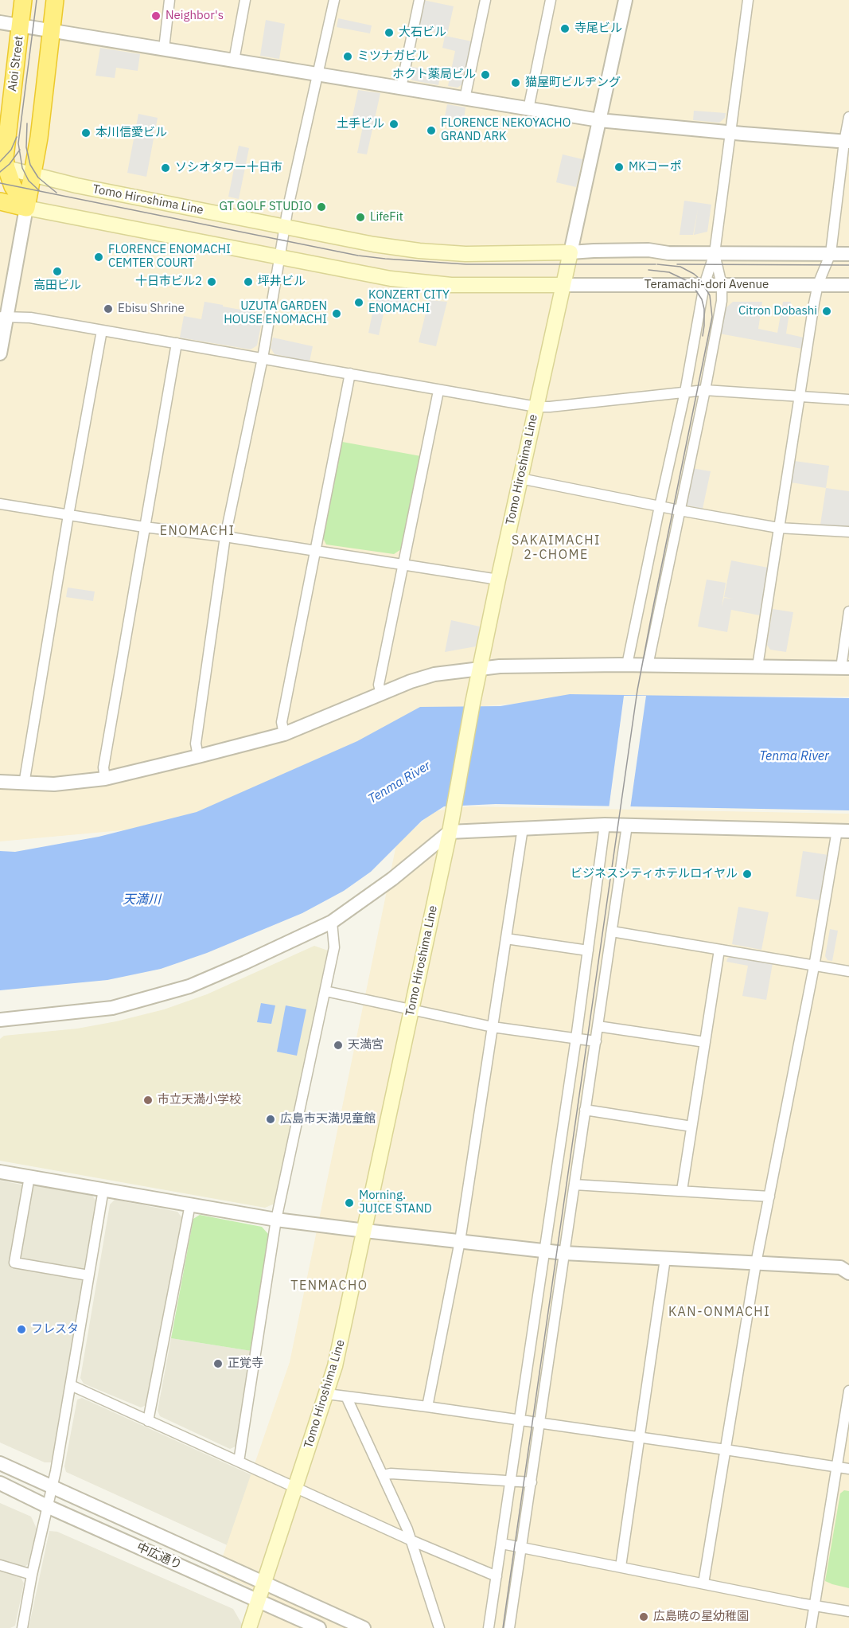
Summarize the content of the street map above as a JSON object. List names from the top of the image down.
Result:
{
  "streets": {
    "highway": ["Aioi Street"],
    "main road": ["Tomo Hiroshima Line"],
    "street": ["Teramachi-dori Avenue", "中広通り"]
  },
  "crossings": [
    ["Aioi Street", "Tomo Hiroshima Line"],
    ["Tomo Hiroshima Line", "Teramachi-dori Avenue"],
    ["Tomo Hiroshima Line", "中広通り"]
  ],
  "districts": [
    "ENOMACHI",
    "SAKAIMACHI 2-CHOME",
    "TENMACHO",
    "KAN-ONMACHI"
  ],
  "water": ["Tenma River", "天満川"],
  "places": [
    "Neighbor's",
    "寺尾ビル",
    "大石ビル",
    "ミツナガビル",
    "ホクト薬局ビル",
    "猫屋町ビルヂング",
    "土手ビル",
    "FLORENCE NEKOYACHO GRAND ARK",
    "本川信愛ビル",
    "MKコーポ",
    "ソシオタワー十日市",
    "GT GOLF STUDIO",
    "LifeFit",
    "FLORENCE ENOMACHI CEMTER COURT",
    "高田ビル",
    "十日市ビル2",
    "坪井ビル",
    "KONZERT CITY ENOMACHI",
    "Ebisu Shrine",
    "Citron Dobashi",
    "UZUTA GARDEN HOUSE ENOMACHI",
    "ビジネスシティホテルロイヤル",
    "天満宮",
    "市立天満小学校",
    "広島市天満児童館",
    "Morning. JUICE STAND",
    "フレスタ",
    "正覚寺",
    "広島暁の星幼稚園"
  ]
}
